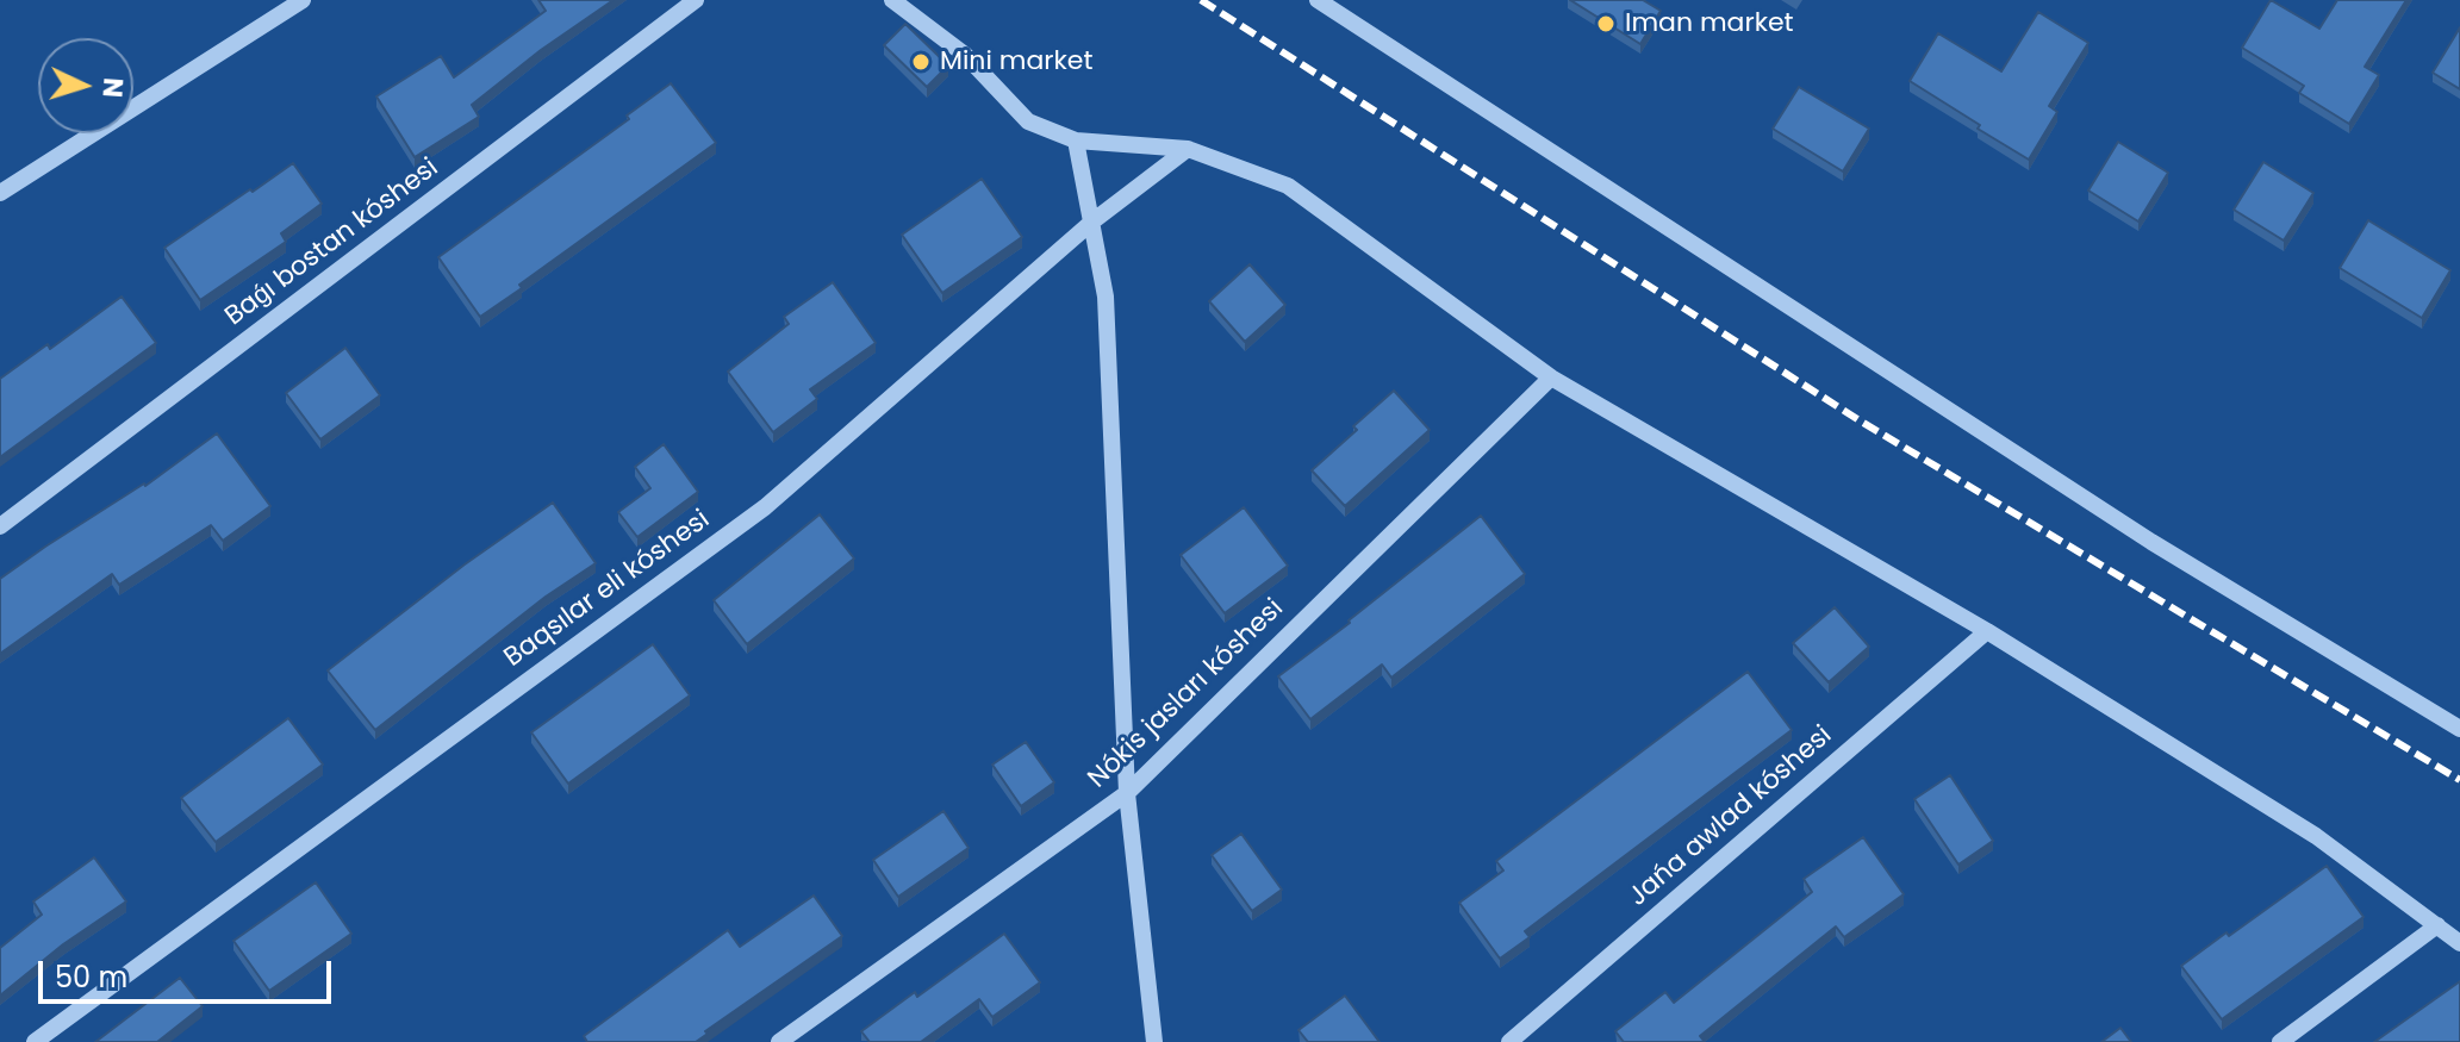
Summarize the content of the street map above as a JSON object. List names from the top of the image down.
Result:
{
  "streets": {
    "street": [
      "Baǵı bostan kóshesi",
      "Baqsılar eli kóshesi",
      "Nókis jasları kóshesi",
      "Jańa awlad kóshesi"
    ]
  },
  "places": ["Iman market", "Mini market"],
  "scale_bar": "50 m",
  "north": "right"
}
